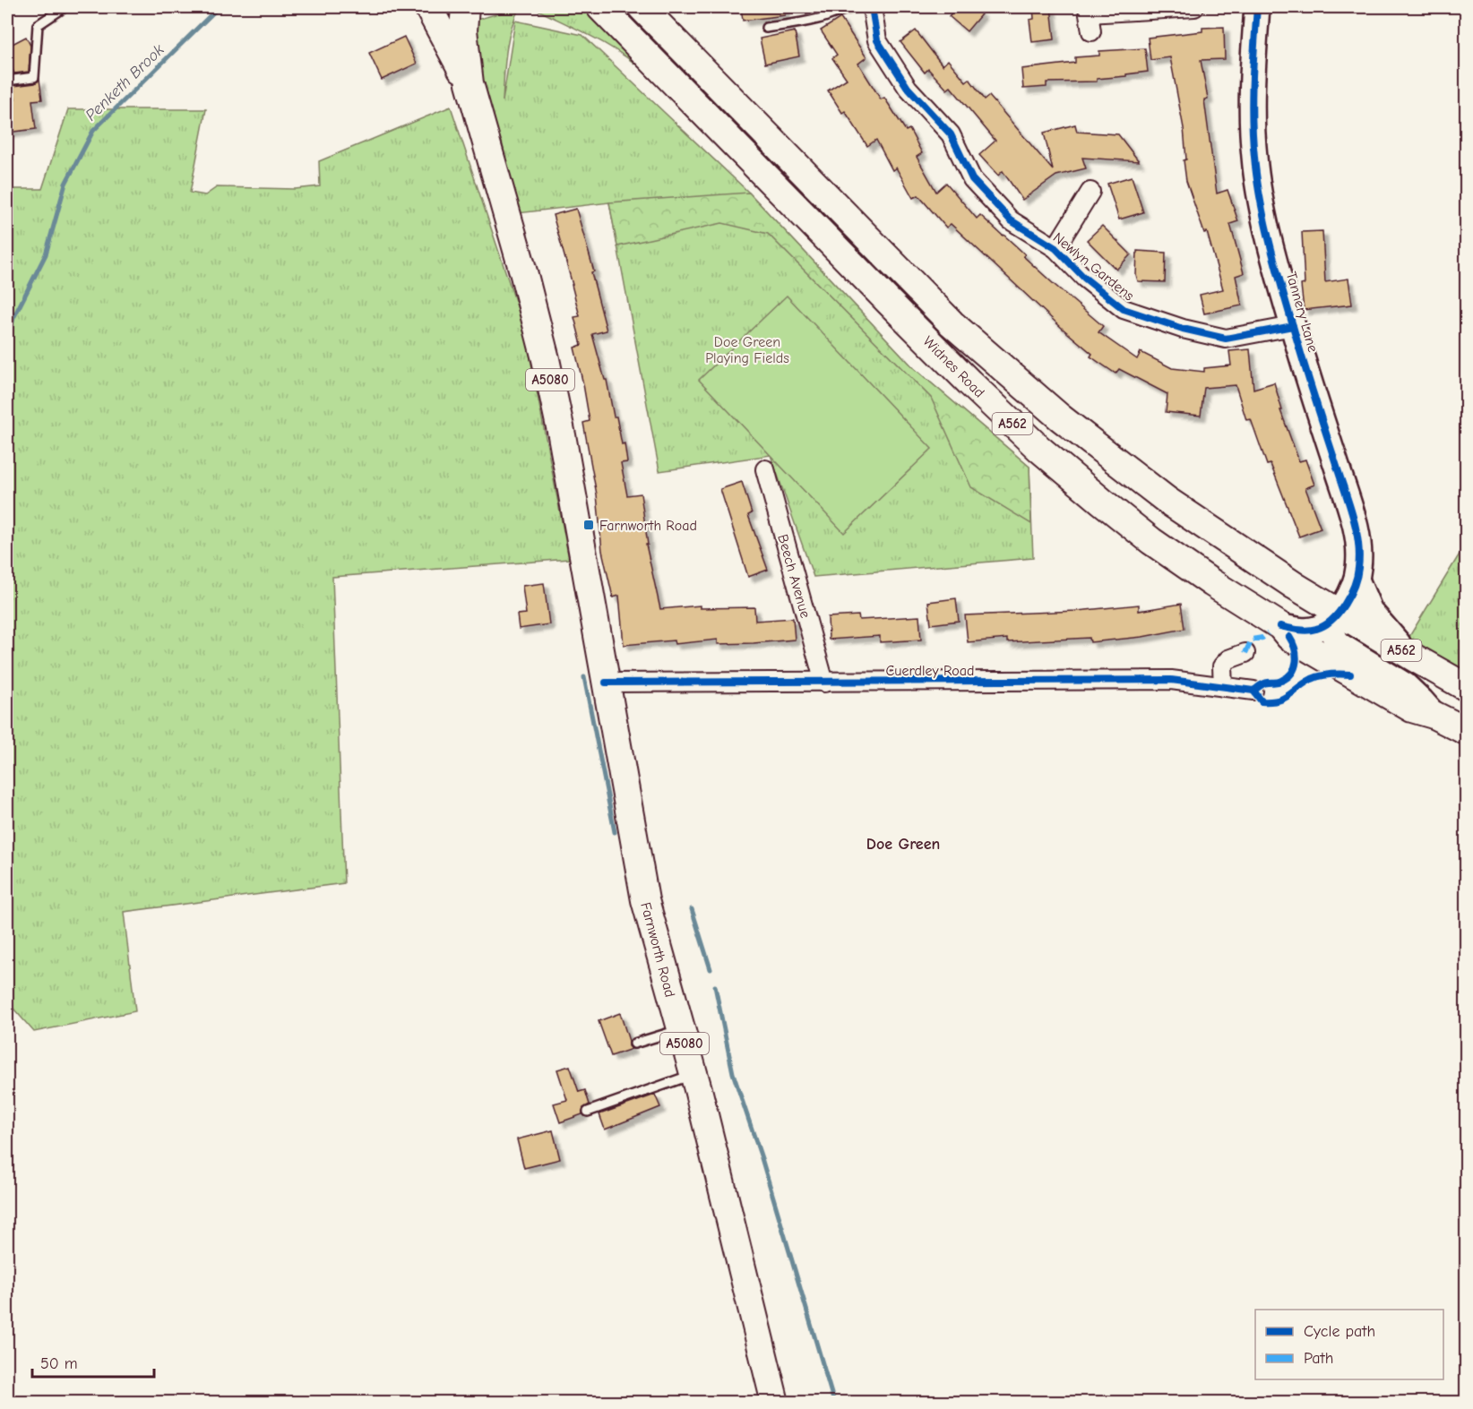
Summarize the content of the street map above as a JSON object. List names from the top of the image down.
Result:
{
  "streets": {
    "main road": [
      "Widnes Road",
      "A5080",
      "A562",
      "Farnworth Road"
    ],
    "street": [
      "Newlyn Gardens",
      "Tannery Lane",
      "Beech Avenue",
      "Cuerdley Road"
    ]
  },
  "crossings": [
    ["Newlyn Gardens", "Tannery Lane"],
    ["Tannery Lane", "Widnes Road"],
    ["Beech Avenue", "Cuerdley Road"],
    ["Cuerdley Road", "Farnworth Road"]
  ],
  "districts": ["Doe Green"],
  "water": ["Penketh Brook"],
  "parks": ["Doe Green Playing Fields"],
  "places": {
    "transit": ["Farnworth Road"]
  },
  "legend": ["Cycle path", "Path"],
  "scale_bar": "50 m"
}
